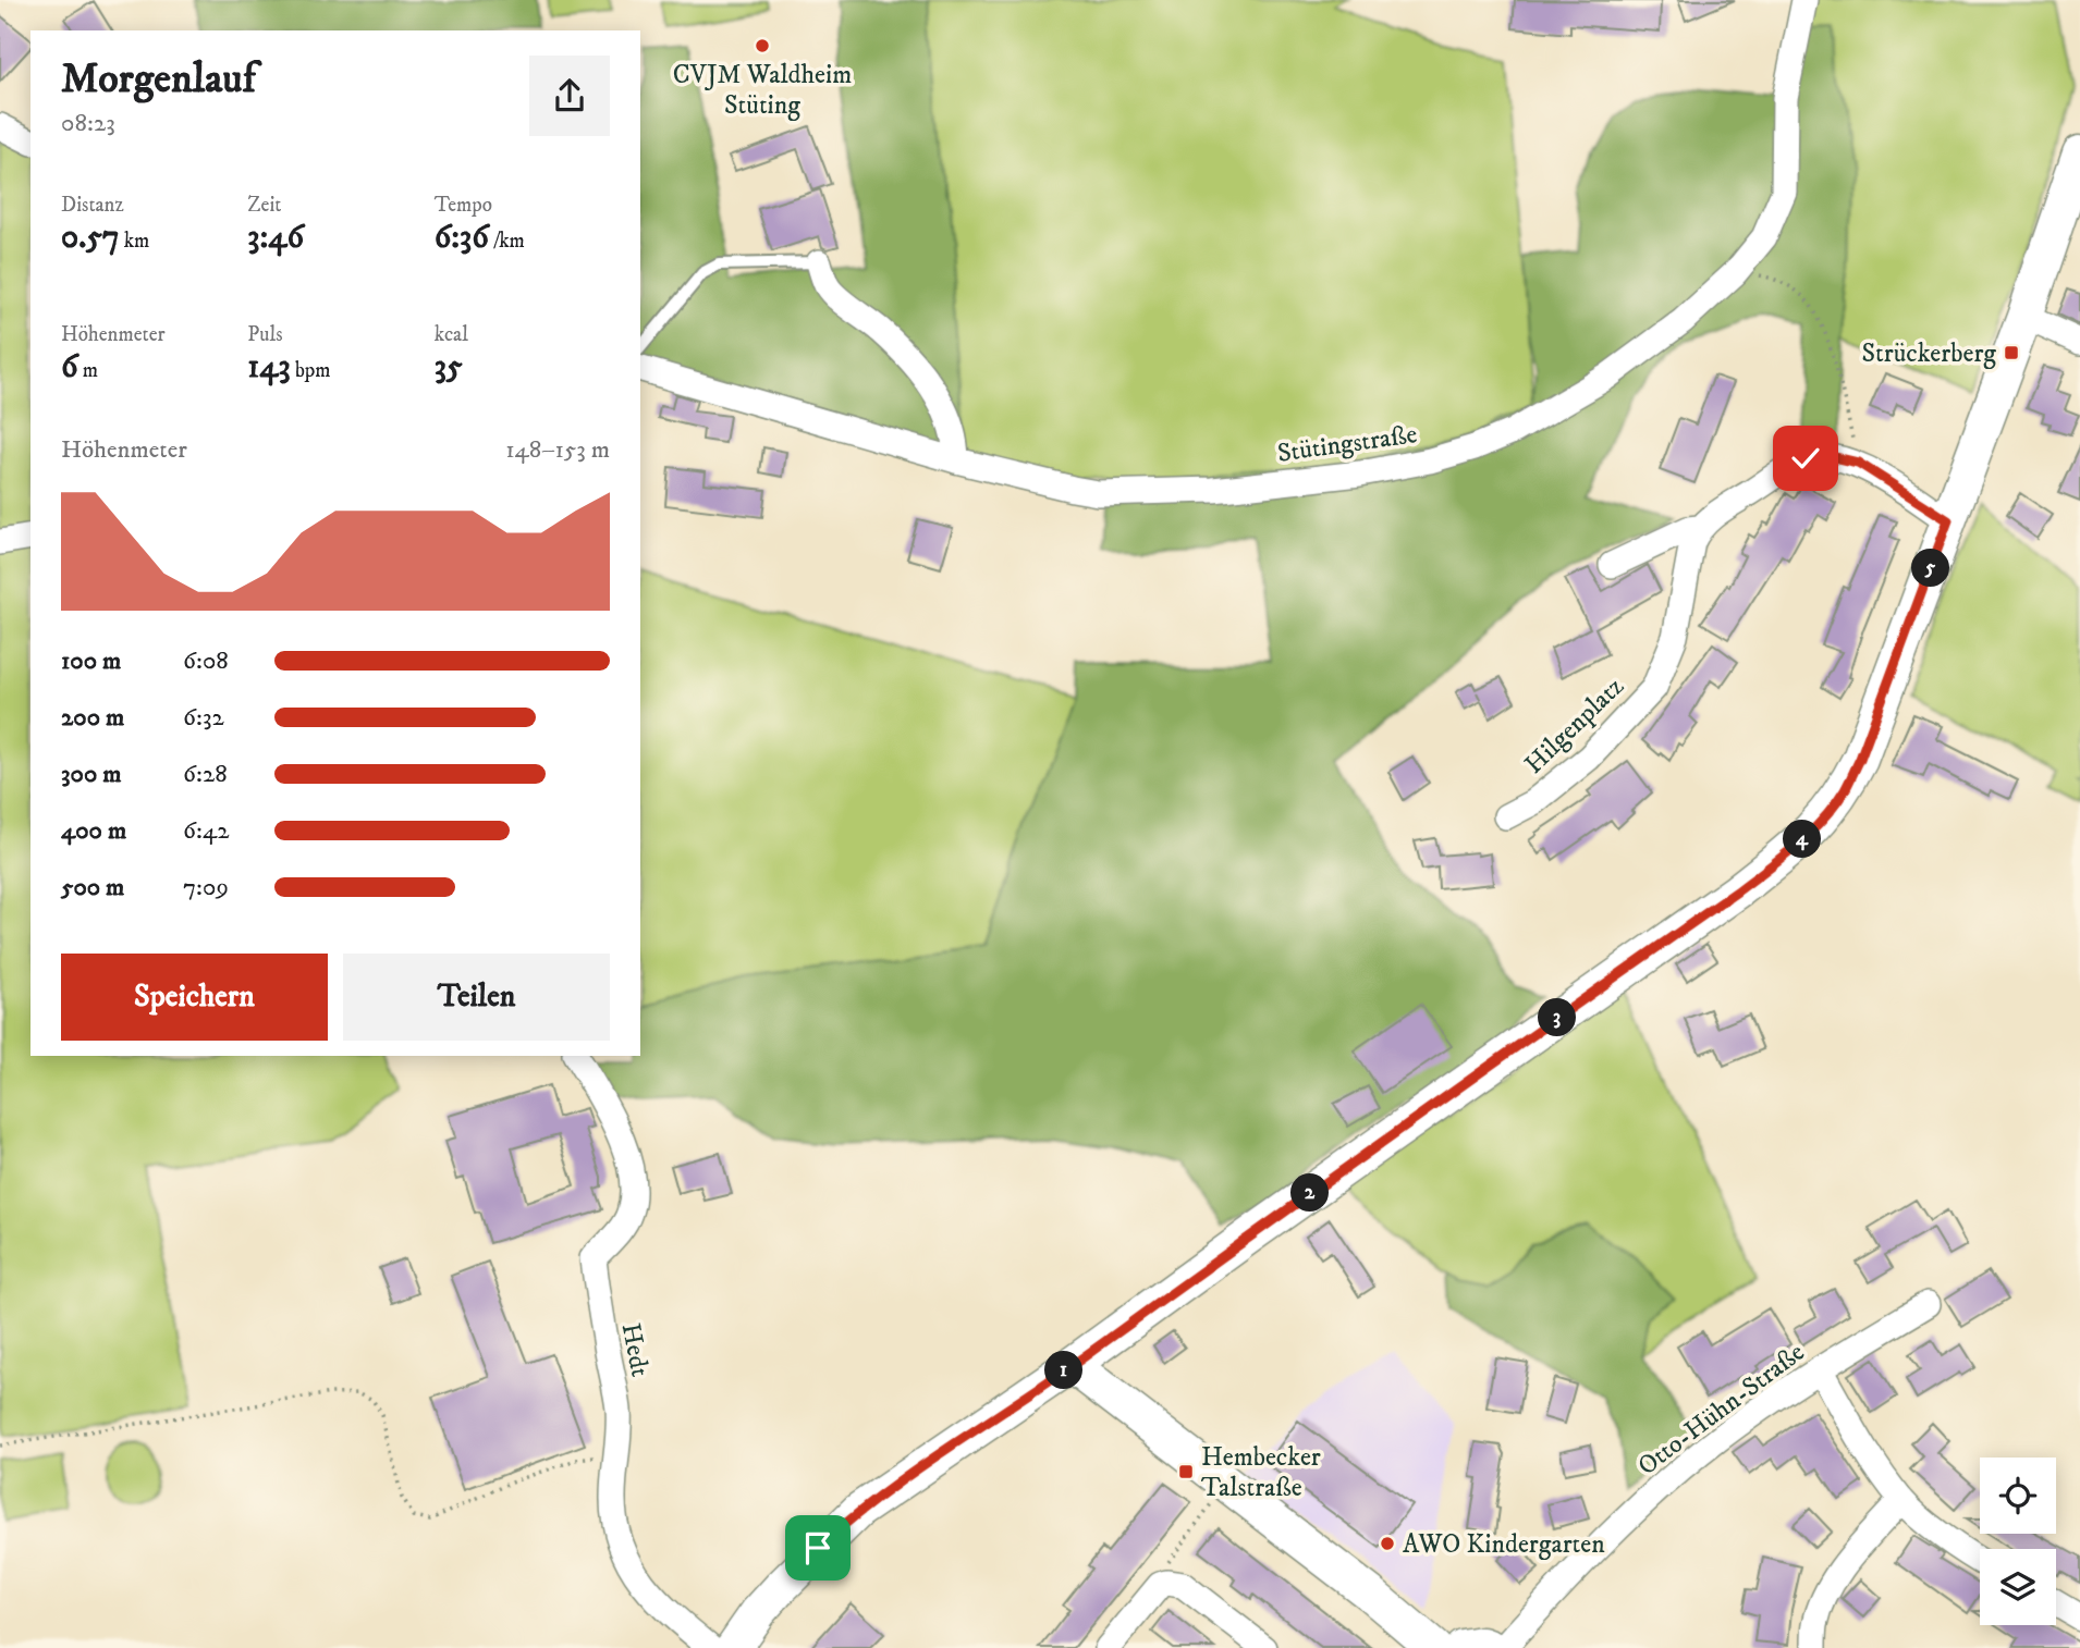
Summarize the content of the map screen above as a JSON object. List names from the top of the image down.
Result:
{
  "streets": {
    "street": [
      "Stütingstraße",
      "Hilgenplatz",
      "Hedt",
      "Otto-Hühn-Straße"
    ]
  },
  "places": {
    "other": ["CVJM Waldheim Stüting", "AWO Kindergarten"],
    "transit": ["Strückerberg", "Hembecker Talstraße"]
  },
  "page": {
    "heading": ["Morgenlauf", "08:23"],
    "stats": [
      ["Distanz", "0.57 km"],
      ["Zeit", "3:46"],
      ["Tempo", "6:36 /km"],
      ["Höhenmeter", "6 m"],
      ["Puls", "143 bpm"],
      ["kcal", "35"]
    ],
    "chart": ["Höhenmeter", "148–153 m"],
    "pins": [
      "5",
      "4",
      "3",
      "2",
      "1"
    ],
    "list": [
      {
        "name": "100 m",
        "note": "6:08"
      },
      {
        "name": "200 m",
        "note": "6:32"
      },
      {
        "name": "300 m",
        "note": "6:28"
      },
      {
        "name": "400 m",
        "note": "6:42"
      },
      {
        "name": "500 m",
        "note": "7:09"
      }
    ],
    "buttons": ["Speichern", "Teilen"]
  }
}
